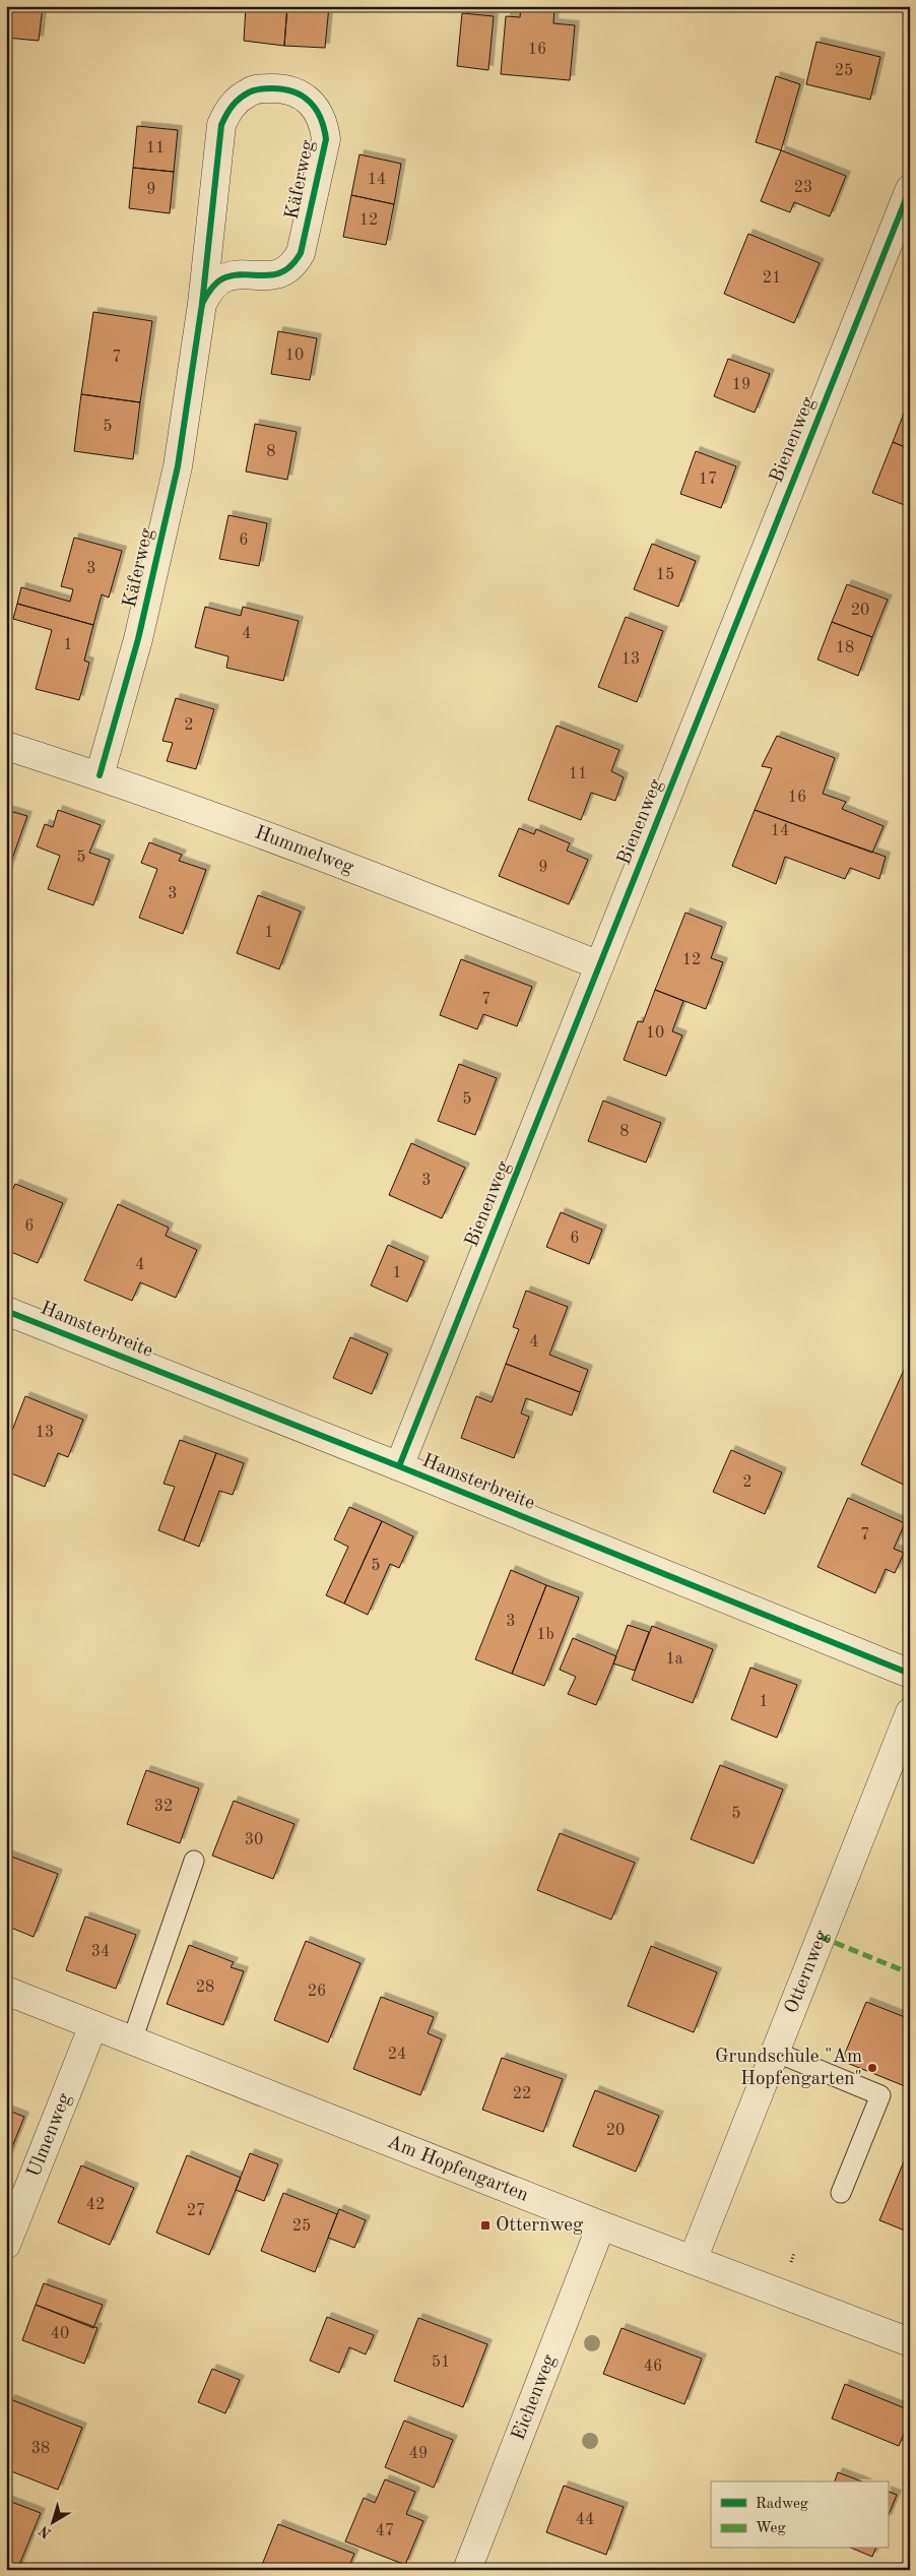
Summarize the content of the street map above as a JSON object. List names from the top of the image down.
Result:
{
  "streets": {
    "street": [
      "Käferweg",
      "Bienenweg",
      "Hummelweg",
      "Hamsterbreite",
      "Otternweg",
      "Ulmenweg",
      "Am Hopfengarten",
      "Eichenweg"
    ]
  },
  "crossings": [
    ["Käferweg", "Hummelweg"],
    ["Bienenweg", "Hummelweg"],
    ["Bienenweg", "Hamsterbreite"],
    ["Otternweg", "Am Hopfengarten"],
    ["Ulmenweg", "Am Hopfengarten"],
    ["Am Hopfengarten", "Eichenweg"]
  ],
  "places": {
    "other": ["Grundschule \"Am Hopfengarten\""],
    "transit": ["Otternweg"]
  },
  "house_numbers": [
    "16",
    "25",
    "11",
    "14",
    "23",
    "9",
    "12",
    "21",
    "10",
    "7",
    "19",
    "5",
    "8",
    "17",
    "6",
    "3",
    "15",
    "20",
    "4",
    "1",
    "18",
    "13",
    "2",
    "11",
    "16",
    "14",
    "5",
    "9",
    "3",
    "1",
    "12",
    "7",
    "10",
    "5",
    "8",
    "3",
    "6",
    "6",
    "4",
    "1",
    "4",
    "13",
    "2",
    "7",
    "5",
    "3",
    "1b",
    "1a",
    "1",
    "32",
    "5",
    "30",
    "34",
    "28",
    "26",
    "24",
    "22",
    "20",
    "42",
    "27",
    "25",
    "40",
    "51",
    "46",
    "38",
    "49",
    "44",
    "47"
  ],
  "legend": ["Radweg", "Weg"],
  "north": "bottom left"
}
